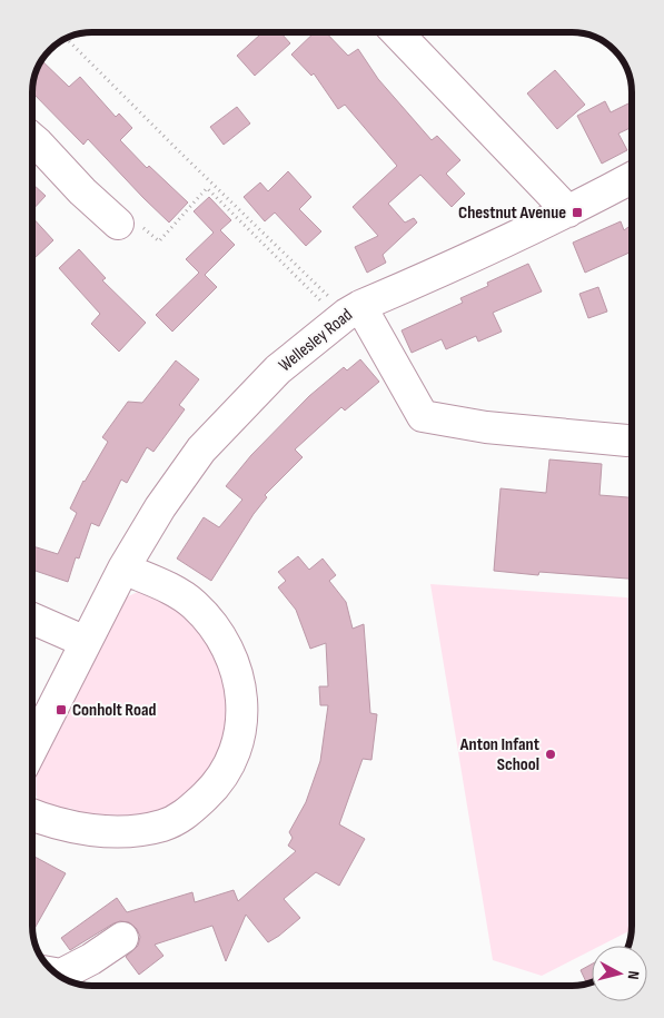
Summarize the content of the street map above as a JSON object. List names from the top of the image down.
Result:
{
  "streets": {
    "street": ["Wellesley Road"]
  },
  "places": {
    "transit": ["Chestnut Avenue", "Conholt Road"],
    "other": ["Anton Infant School"]
  },
  "north": "right"
}
